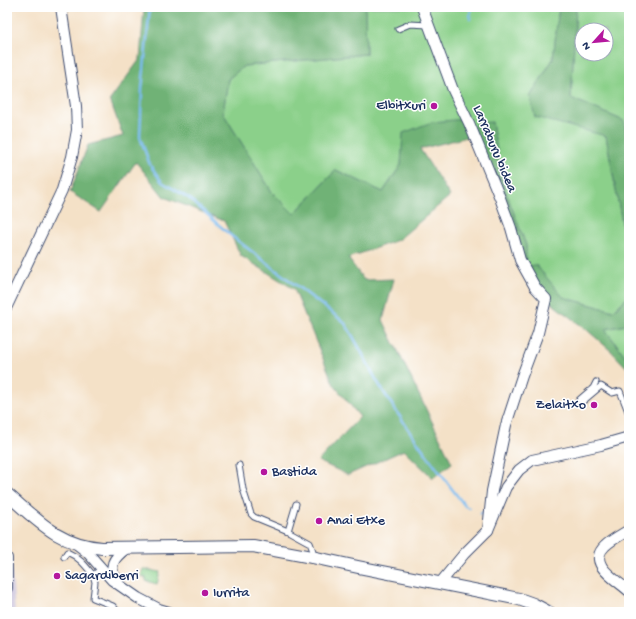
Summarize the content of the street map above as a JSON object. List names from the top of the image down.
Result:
{
  "streets": {
    "street": ["Larraburu bidea"]
  },
  "places": [
    "Elbitxuri",
    "Zelaitxo",
    "Bastida",
    "Anai Etxe",
    "Sagardiberri",
    "Iurrita"
  ],
  "north": "bottom left"
}
